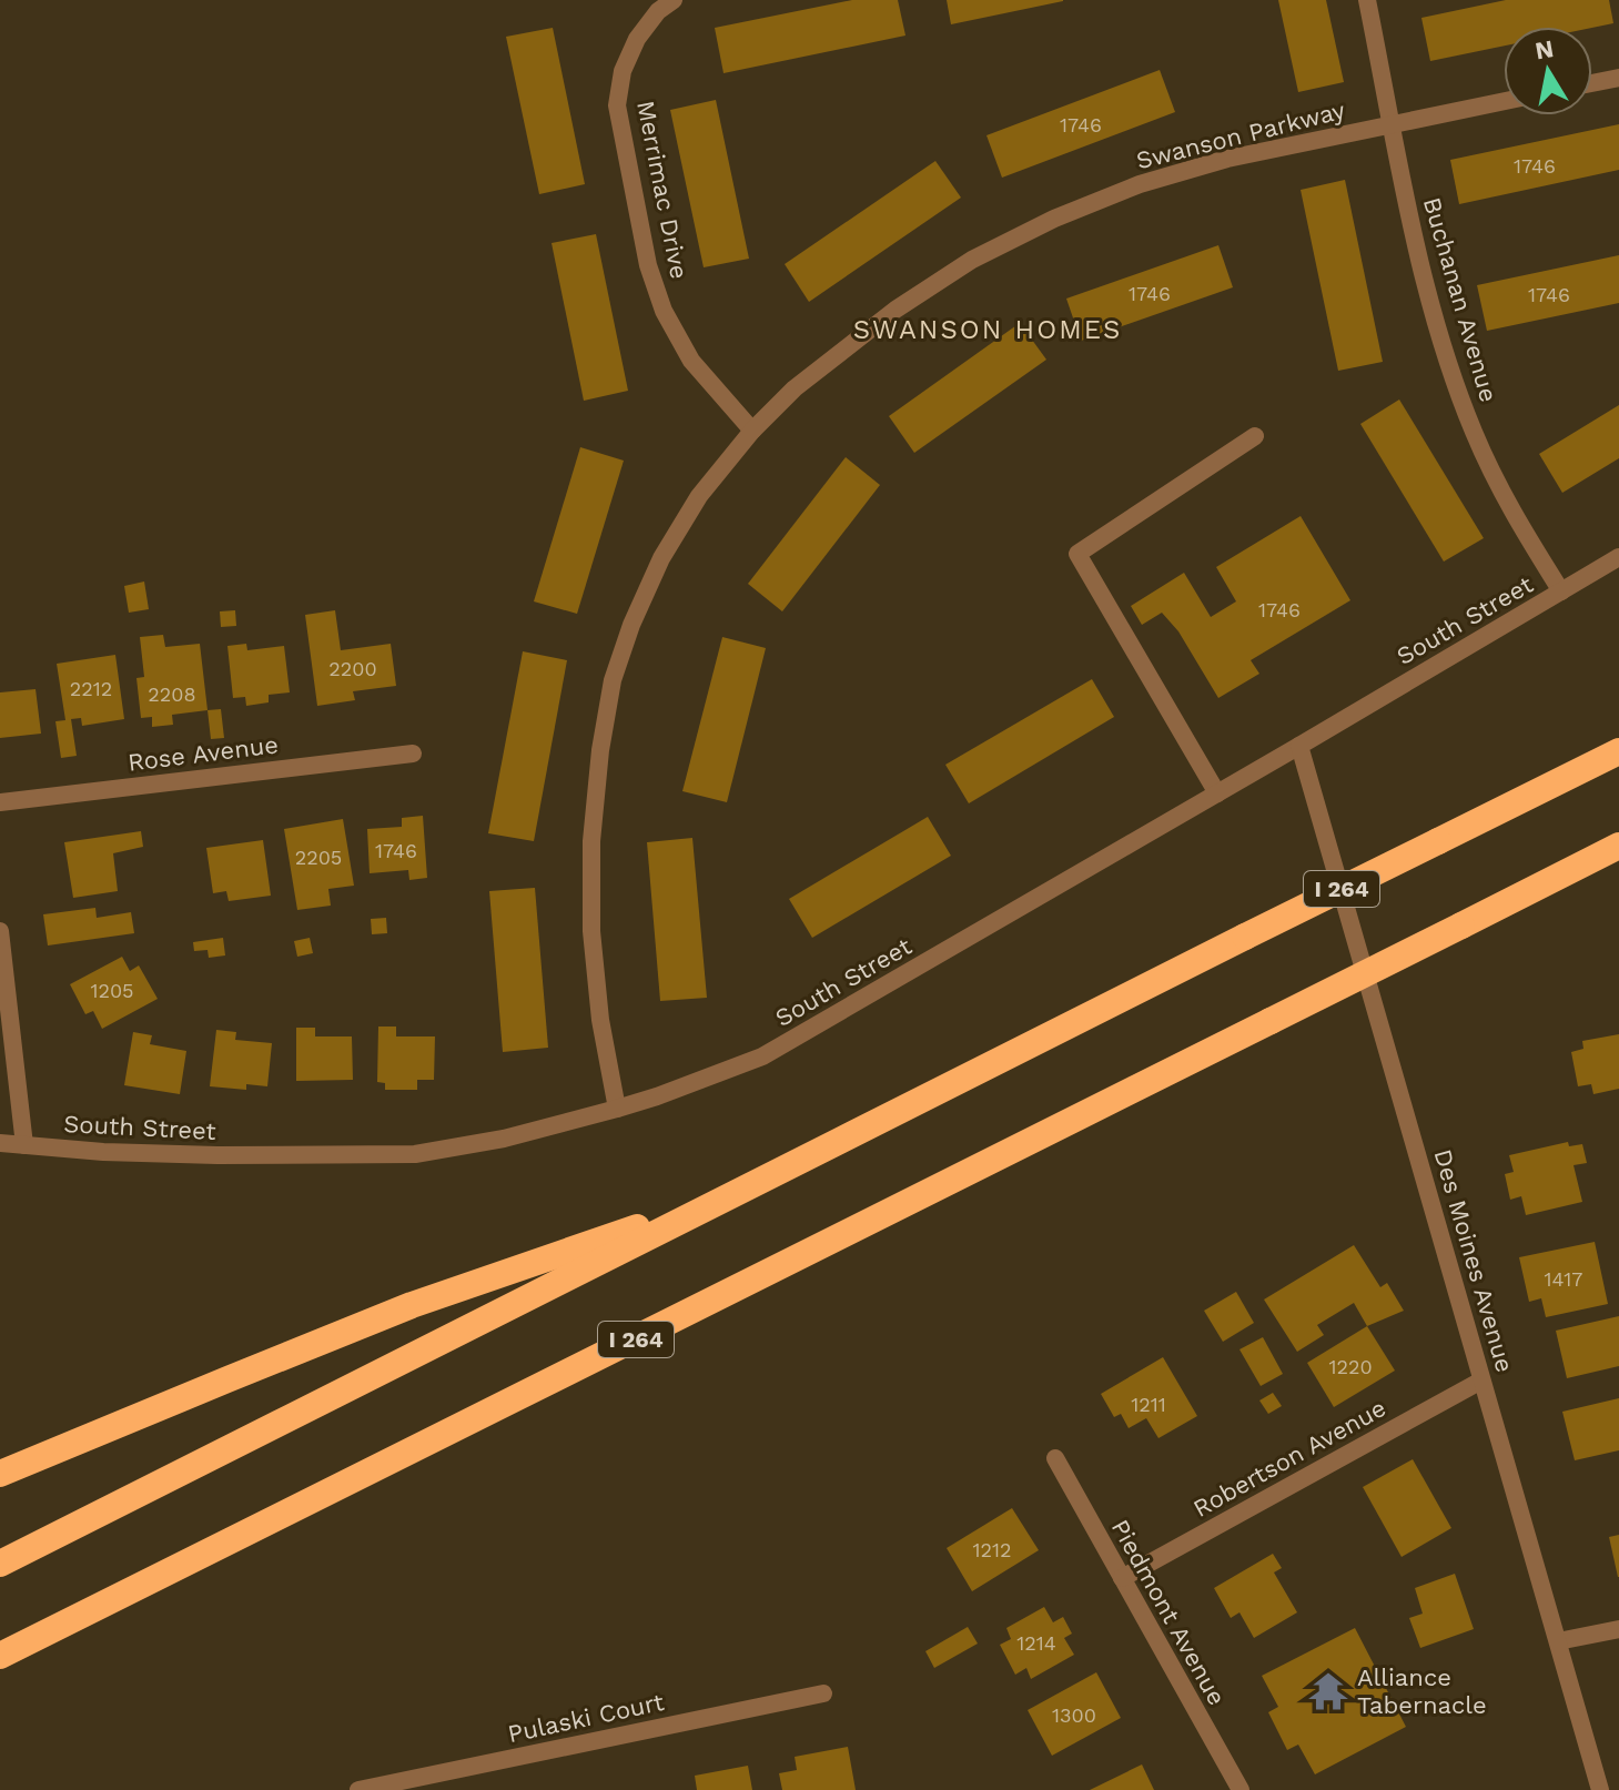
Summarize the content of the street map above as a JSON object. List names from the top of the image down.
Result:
{
  "streets": {
    "highway": ["I 264"],
    "street": [
      "Swanson Parkway",
      "Merrimac Drive",
      "Buchanan Avenue",
      "South Street",
      "Rose Avenue",
      "Des Moines Avenue",
      "Robertson Avenue",
      "Piedmont Avenue",
      "Pulaski Court"
    ]
  },
  "crossings": [
    ["Swanson Parkway", "Merrimac Drive"],
    ["Swanson Parkway", "Buchanan Avenue"],
    ["Swanson Parkway", "South Street"],
    ["Buchanan Avenue", "South Street"],
    ["South Street", "Des Moines Avenue"],
    ["Des Moines Avenue", "Robertson Avenue"],
    ["Robertson Avenue", "Piedmont Avenue"]
  ],
  "districts": ["SWANSON HOMES"],
  "places": {
    "temple": ["Alliance Tabernacle"]
  },
  "house_numbers": [
    "1746",
    "1746",
    "1746",
    "1746",
    "1746",
    "2200",
    "2212",
    "2208",
    "1746",
    "2205",
    "1205",
    "1417",
    "1220",
    "1211",
    "1212",
    "1214",
    "1300"
  ],
  "north": "top"
}
